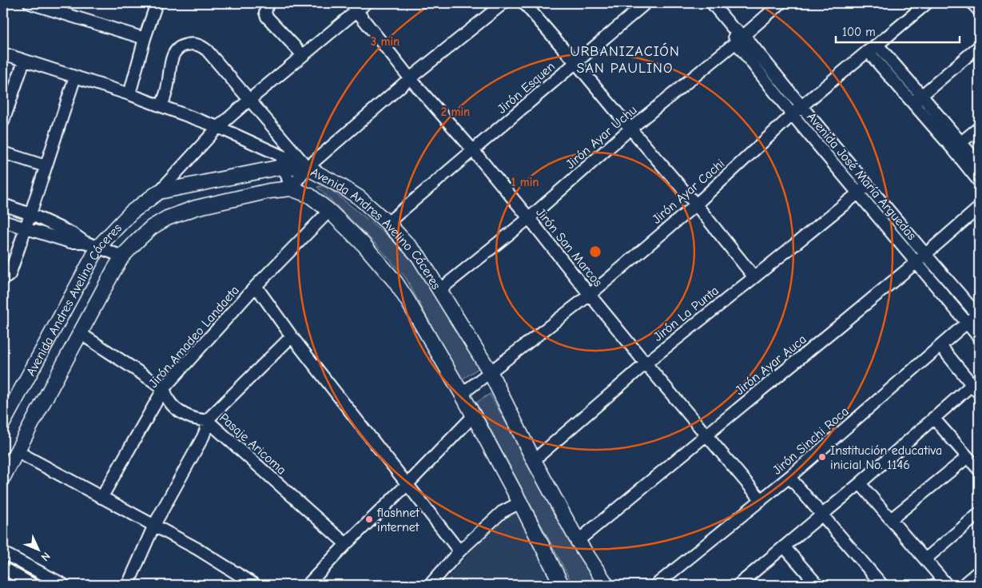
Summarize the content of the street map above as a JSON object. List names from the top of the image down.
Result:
{
  "streets": {
    "main road": ["Avenida Andres Avelino Cáceres"],
    "street": [
      "Jirón Esquen",
      "Jirón Ayar Uchu",
      "Avenida José María Arguedas",
      "Jirón Ayar Cachi",
      "Jirón San Marcos",
      "Jirón La Punta",
      "Jirón Amadeo Landaeta",
      "Jirón Ayar Auca",
      "Jirón Sinchi Roca",
      "Pasaje Aricoma"
    ]
  },
  "crossings": [
    ["Jirón Esquen", "Avenida Andres Avelino Cáceres"],
    ["Jirón Esquen", "Jirón San Marcos"],
    ["Jirón Ayar Uchu", "Avenida José María Arguedas"],
    ["Jirón Ayar Uchu", "Avenida Andres Avelino Cáceres"],
    ["Jirón Ayar Uchu", "Jirón San Marcos"],
    ["Avenida José María Arguedas", "Jirón Ayar Cachi"],
    ["Avenida José María Arguedas", "Jirón La Punta"],
    ["Avenida José María Arguedas", "Jirón Ayar Auca"],
    ["Avenida José María Arguedas", "Jirón Sinchi Roca"],
    ["Jirón Ayar Cachi", "Avenida Andres Avelino Cáceres"],
    ["Jirón Ayar Cachi", "Jirón San Marcos"],
    ["Avenida Andres Avelino Cáceres", "Jirón La Punta"],
    ["Avenida Andres Avelino Cáceres", "Jirón Amadeo Landaeta"],
    ["Avenida Andres Avelino Cáceres", "Jirón Ayar Auca"],
    ["Avenida Andres Avelino Cáceres", "Pasaje Aricoma"],
    ["Jirón San Marcos", "Jirón La Punta"],
    ["Jirón San Marcos", "Jirón Ayar Auca"],
    ["Jirón San Marcos", "Jirón Sinchi Roca"],
    ["Jirón Amadeo Landaeta", "Pasaje Aricoma"]
  ],
  "districts": ["URBANIZACIÓN SAN PAULINO"],
  "places": ["Institución educativa inicial No. 1146", "flashnet internet"],
  "scale_bar": "100 m",
  "north": "bottom right",
  "rings": ["3 min", "2 min", "1 min"]
}
